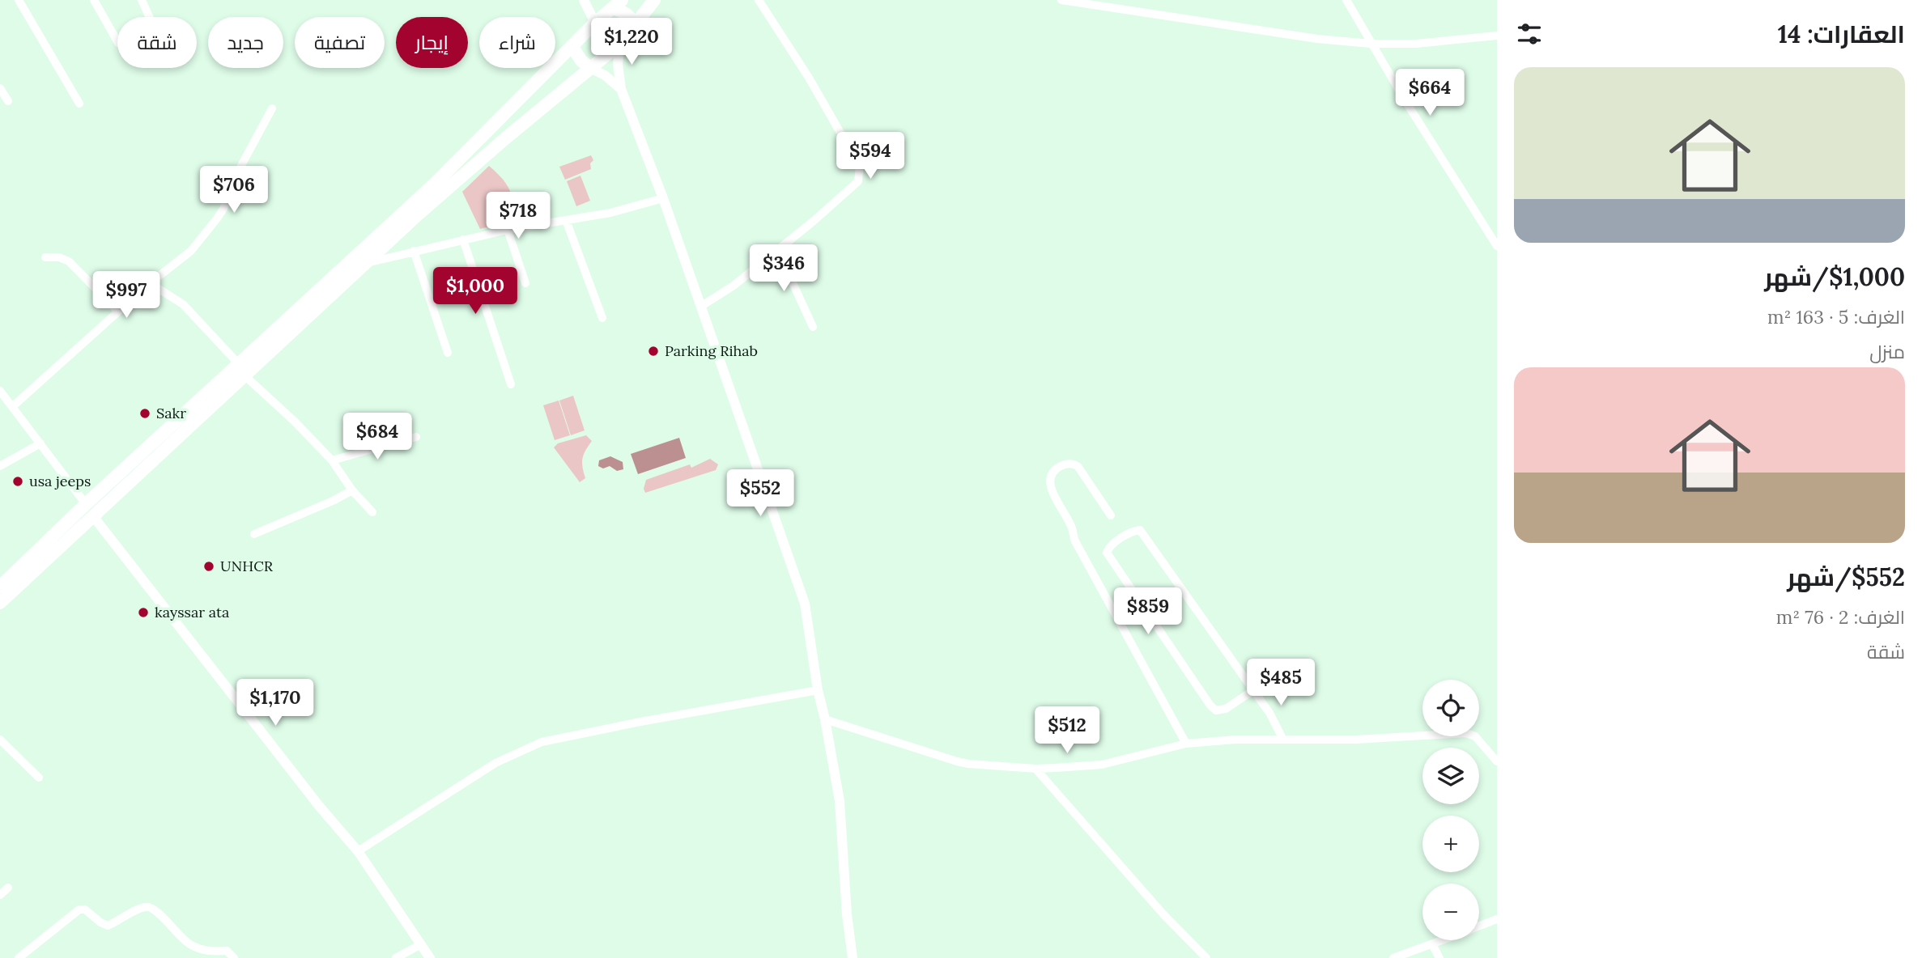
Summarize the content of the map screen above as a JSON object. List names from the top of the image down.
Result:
{
  "places": [
    "Parking Rihab",
    "Sakr",
    "usa jeeps",
    "UNHCR",
    "kayssar ata"
  ],
  "page": {
    "heading": "العقارات: 14",
    "chip": [
      "شراء",
      "إيجار",
      "تصفية",
      "جديد",
      "شقة"
    ],
    "price": [
      "$1,220",
      "$664",
      "$594",
      "$706",
      "$718",
      "$346",
      "$1,000",
      "$997",
      "$684",
      "$552",
      "$859",
      "$485",
      "$1,170",
      "$512"
    ],
    "list": [
      {
        "name": "$1,000/شهر",
        "note": "الغرف: 5 · 163 m² · منزل"
      },
      {
        "name": "$552/شهر",
        "note": "الغرف: 2 · 76 m² · شقة"
      }
    ],
    "map_buttons": ["+", "−"]
  }
}
